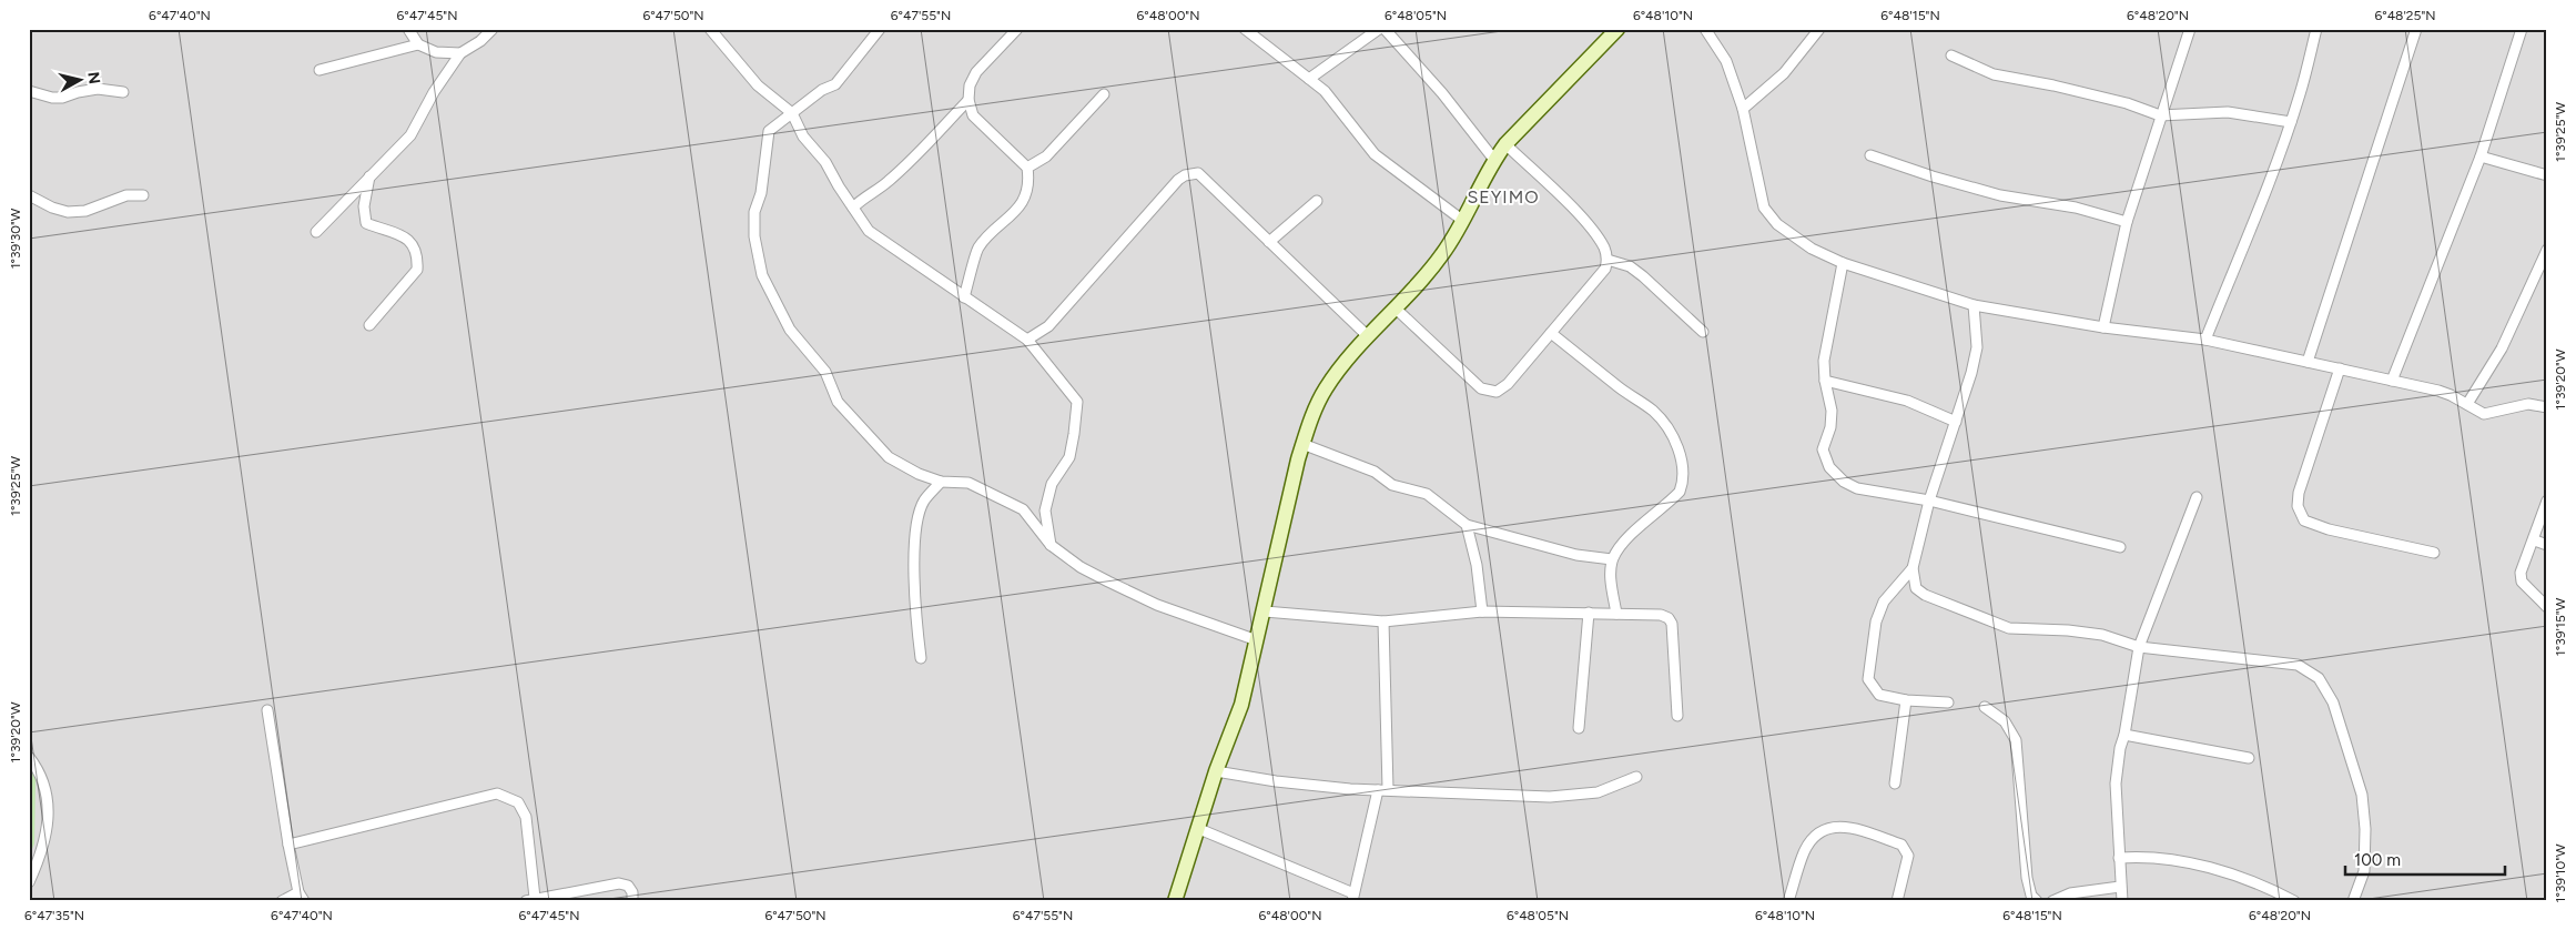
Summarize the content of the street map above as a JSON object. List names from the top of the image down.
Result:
{
  "districts": ["SEYIMO"],
  "scale_bar": "100 m",
  "north": "right",
  "coordinates": [
    "6°47'40\"N",
    "6°47'45\"N",
    "6°47'50\"N",
    "6°47'55\"N",
    "6°48'00\"N",
    "6°48'05\"N",
    "6°48'10\"N",
    "6°48'15\"N",
    "6°48'20\"N",
    "6°48'25\"N",
    "1°39'25\"W",
    "1°39'30\"W",
    "1°39'20\"W",
    "1°39'15\"W",
    "1°39'10\"W",
    "6°47'35\"N"
  ]
}
